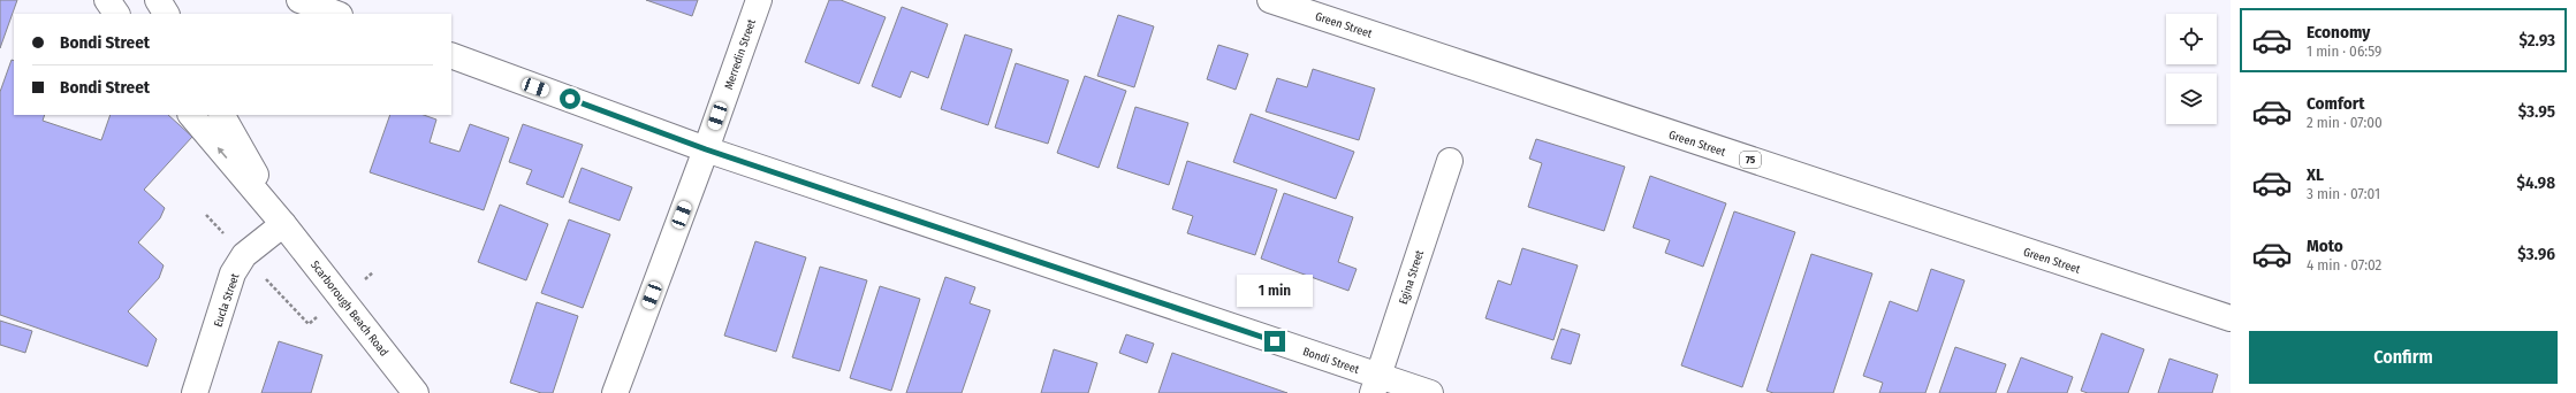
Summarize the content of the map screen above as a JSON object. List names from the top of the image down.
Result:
{
  "streets": {
    "street": [
      "Green Street",
      "Merredin Street",
      "75",
      "Egina Street",
      "Eucla Street",
      "Scarborough Beach Road",
      "Bondi Street"
    ]
  },
  "crossings": [
    ["Merredin Street", "Bondi Street"],
    ["Egina Street", "Bondi Street"],
    ["Eucla Street", "Scarborough Beach Road"]
  ],
  "page": {
    "list": [
      {
        "name": "Economy",
        "note": "1 min · 06:59",
        "value": "$2.93"
      },
      {
        "name": "Comfort",
        "note": "2 min · 07:00",
        "value": "$3.95"
      },
      {
        "name": "XL",
        "note": "3 min · 07:01",
        "value": "$4.98"
      },
      {
        "name": "Moto",
        "note": "4 min · 07:02",
        "value": "$3.96"
      }
    ],
    "banner": ["Bondi Street", "Bondi Street"],
    "bubble": "1 min",
    "buttons": "Confirm"
  }
}
